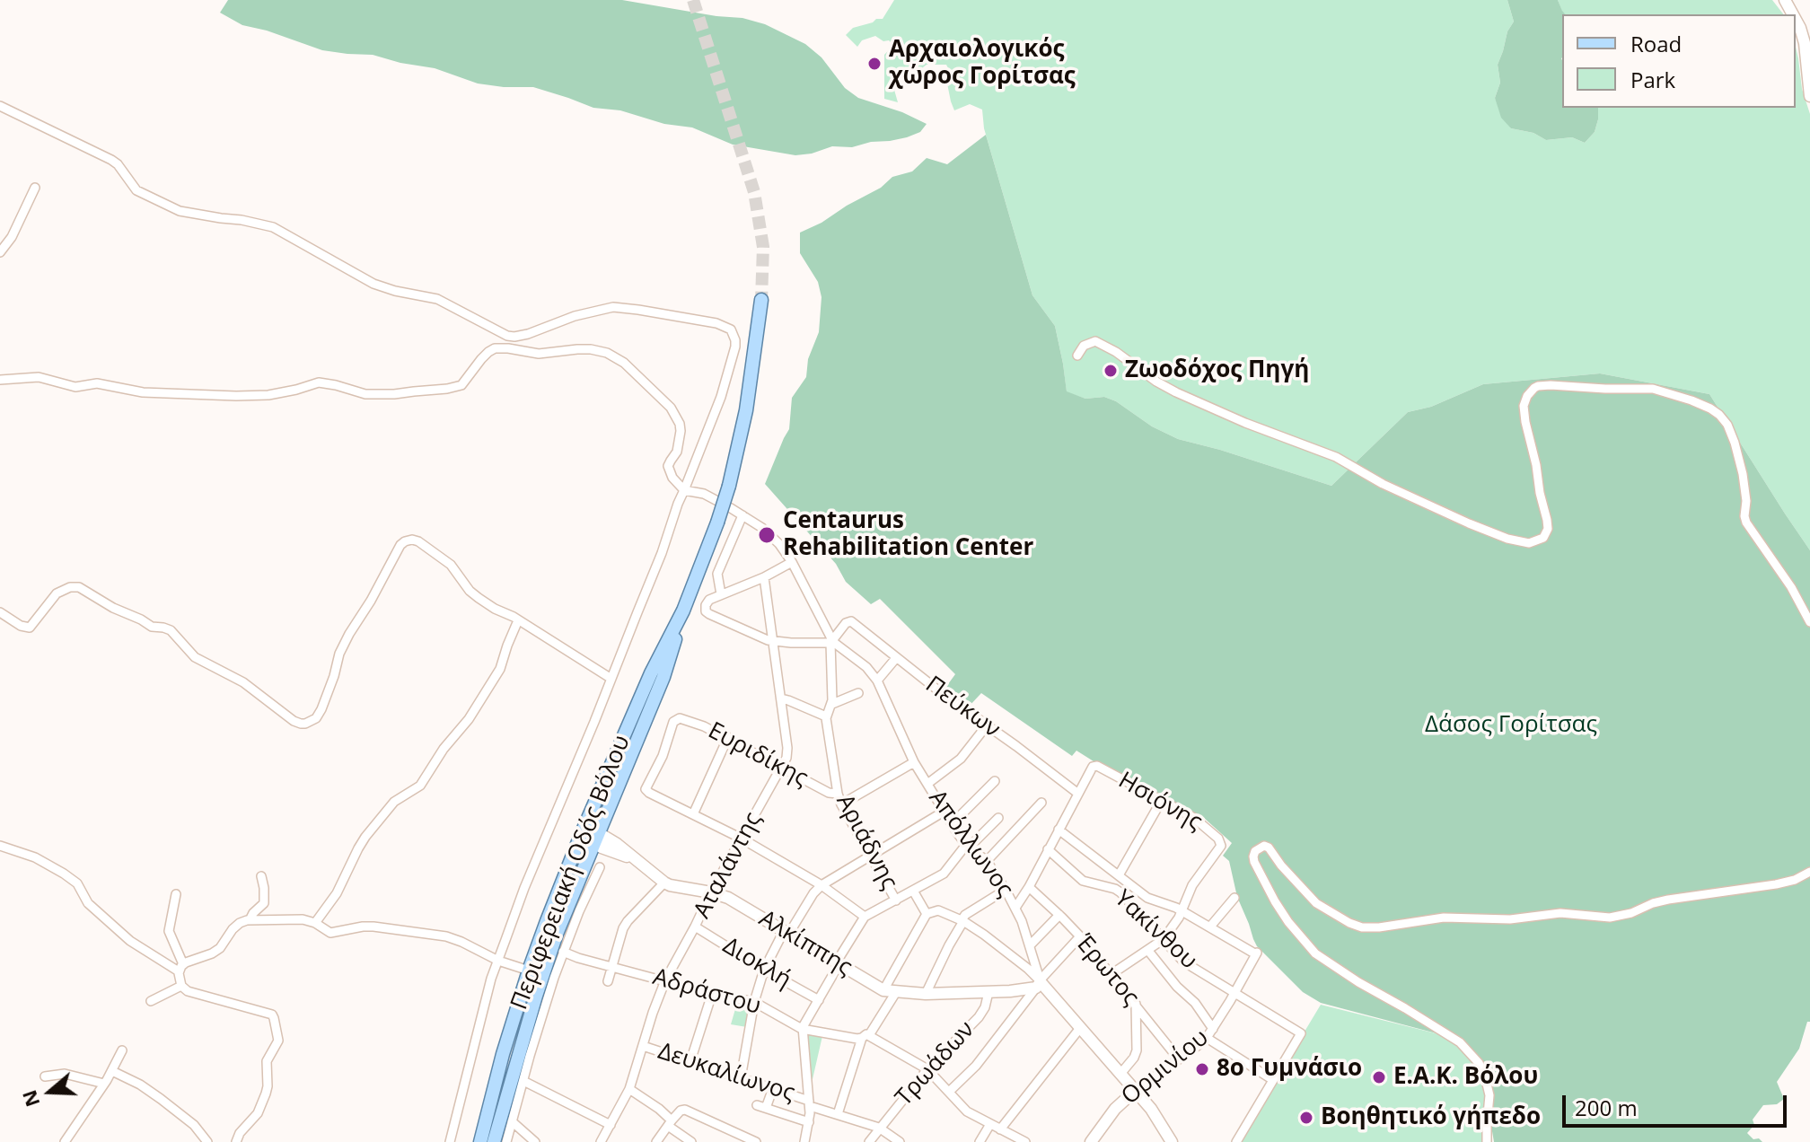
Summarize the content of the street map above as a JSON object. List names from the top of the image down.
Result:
{
  "streets": {
    "main road": ["Περιφερειακή Οδός Βόλου"],
    "street": [
      "Πεύκων",
      "Ευριδίκης",
      "Ησιόνης",
      "Αριάδνης",
      "Απόλλωνος",
      "Αταλάντης",
      "Υακίνθου",
      "Αλκίππης",
      "Διοκλή",
      "Έρωτος",
      "Αδράστου",
      "Τρωάδων",
      "Ορμινίου",
      "Δευκαλίωνος"
    ]
  },
  "crossings": [
    ["Πεύκων", "Ησιόνης"],
    ["Πεύκων", "Απόλλωνος"],
    ["Ευριδίκης", "Αριάδνης"],
    ["Ευριδίκης", "Αταλάντης"],
    ["Απόλλωνος", "Ορμινίου"],
    ["Αταλάντης", "Αλκίππης"],
    ["Αταλάντης", "Διοκλή"],
    ["Αταλάντης", "Αδράστου"],
    ["Αταλάντης", "Δευκαλίωνος"],
    ["Περιφερειακή Οδός Βόλου", "Αλκίππης"],
    ["Υακίνθου", "Ορμινίου"],
    ["Αλκίππης", "Τρωάδων"],
    ["Έρωτος", "Ορμινίου"],
    ["Αδράστου", "Τρωάδων"],
    ["Τρωάδων", "Δευκαλίωνος"]
  ],
  "parks": ["Δάσος Γορίτσας"],
  "places": [
    "Αρχαιολογικός χώρος Γορίτσας",
    "Ζωοδόχος Πηγή",
    "Centaurus Rehabilitation Center",
    "8ο Γυμνάσιο",
    "Ε.Α.Κ. Βόλου",
    "Βοηθητικό γήπεδο"
  ],
  "legend": ["Road", "Park"],
  "scale_bar": "200 m",
  "north": "left"
}
